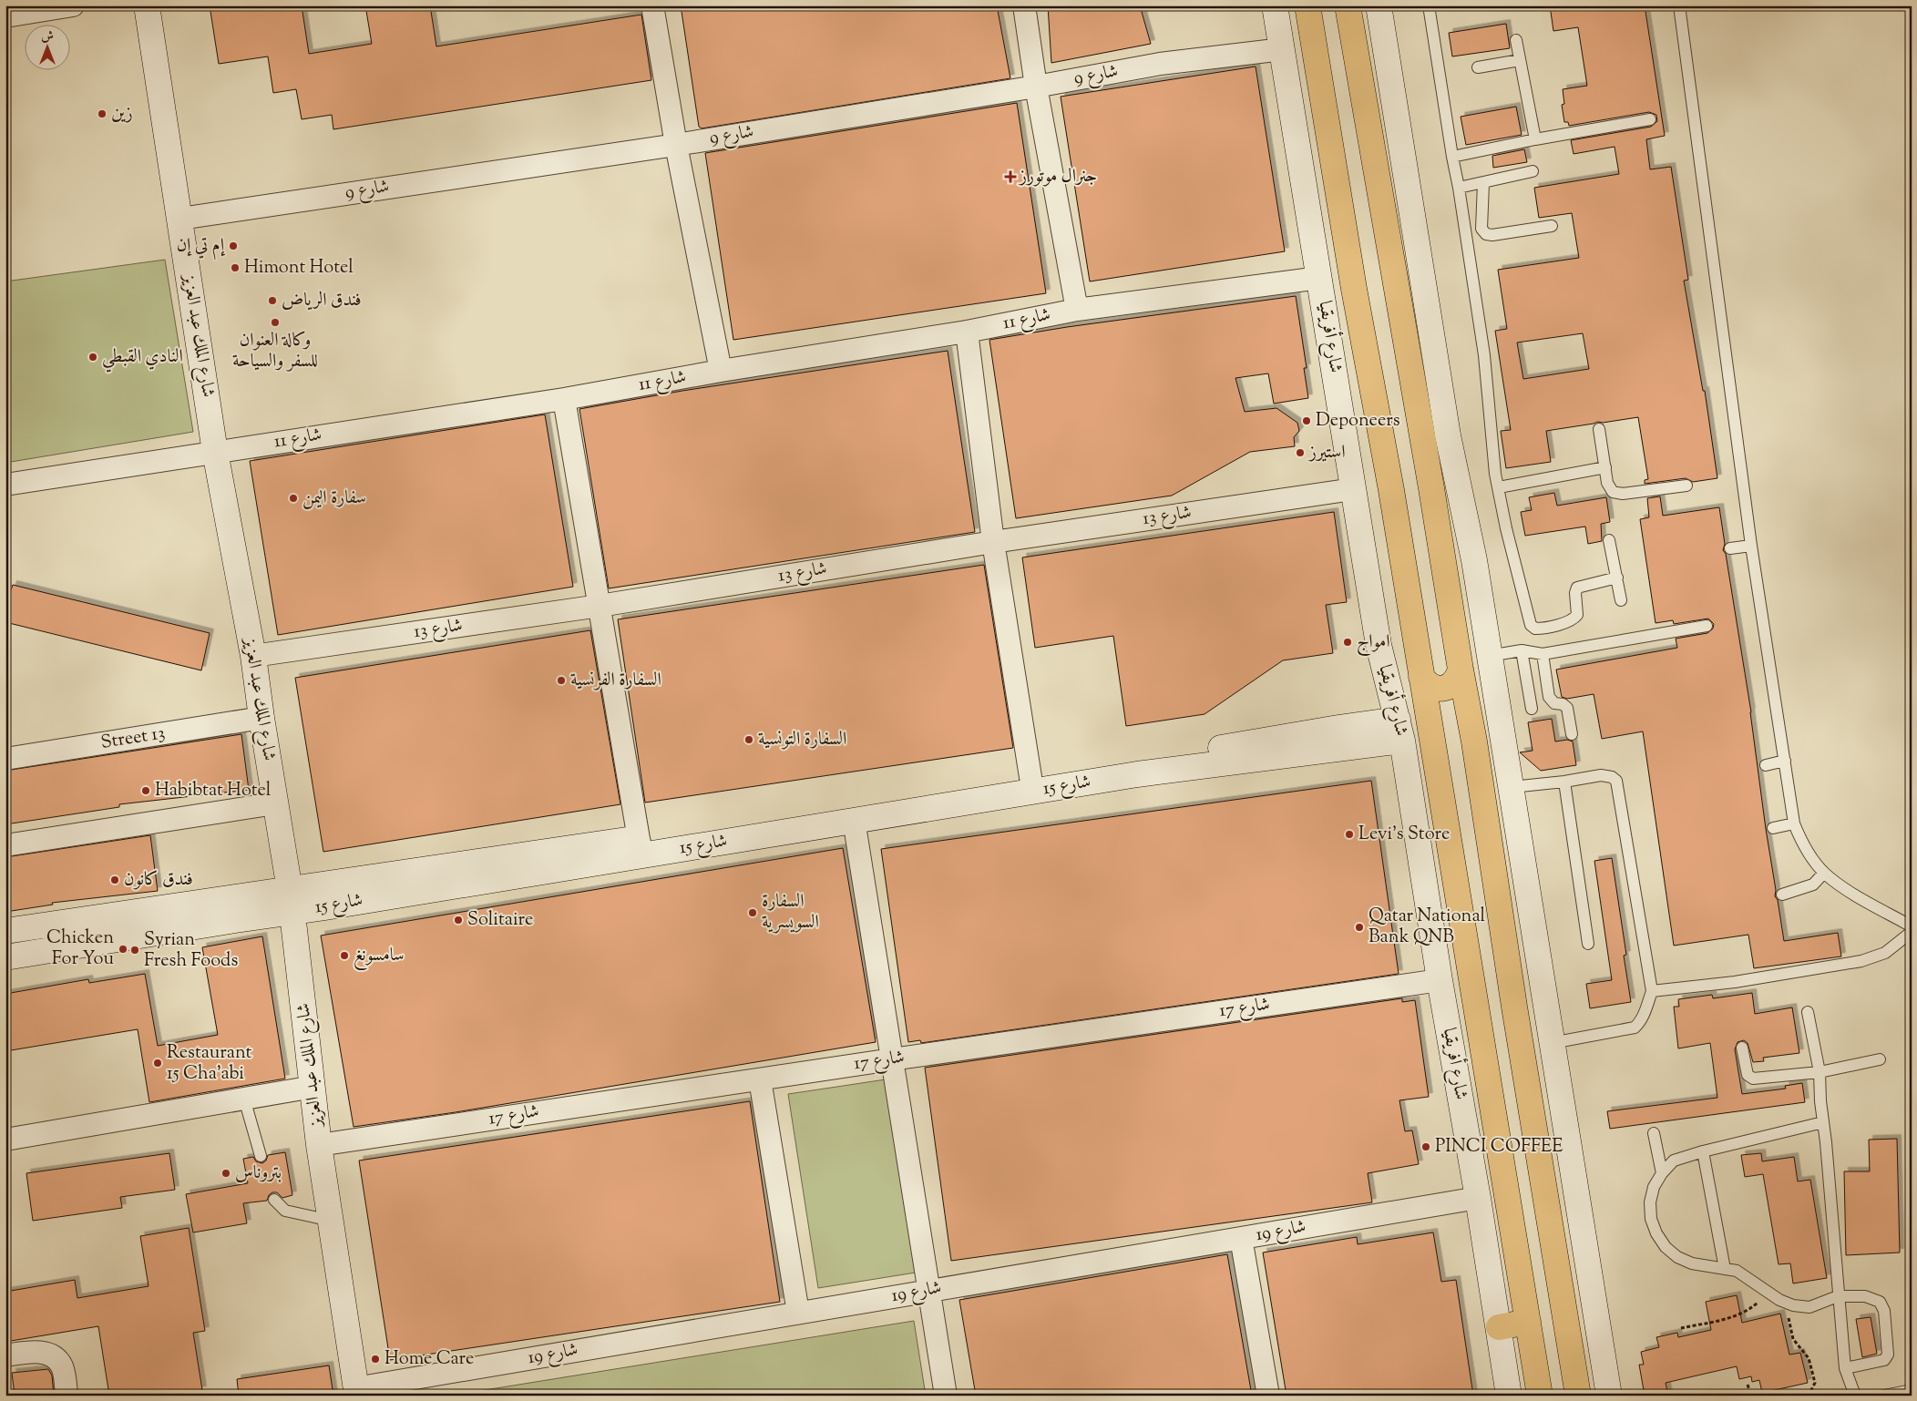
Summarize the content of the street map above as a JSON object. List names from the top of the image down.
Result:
{
  "streets": {
    "highway": ["شارع أفريقيا"],
    "street": [
      "شارع 9",
      "شارع 11",
      "شارع الملك عبد العزيز",
      "شارع 13",
      "Street 13",
      "شارع 15",
      "شارع 17",
      "شارع 19"
    ]
  },
  "crossings": [
    ["شارع 9", "شارع الملك عبد العزيز"],
    ["شارع 9", "شارع أفريقيا"],
    ["شارع 11", "شارع الملك عبد العزيز"],
    ["شارع 11", "شارع أفريقيا"],
    ["شارع الملك عبد العزيز", "شارع 13"],
    ["شارع الملك عبد العزيز", "Street 13"],
    ["شارع الملك عبد العزيز", "شارع 15"],
    ["شارع الملك عبد العزيز", "شارع 17"],
    ["شارع الملك عبد العزيز", "شارع 19"],
    ["شارع أفريقيا", "شارع 13"],
    ["شارع أفريقيا", "شارع 15"],
    ["شارع أفريقيا", "شارع 17"],
    ["شارع أفريقيا", "شارع 19"]
  ],
  "places": {
    "other": [
      "زين",
      "إم تي إن",
      "Himont Hotel",
      "فندق الرياض",
      "وكالة العنوان للسفر والسياحة",
      "النادي القبطي",
      "Deponeers",
      "استيرز",
      "سفارة اليمن",
      "امواج",
      "السفارة الفرنسية",
      "السفارة التونسية",
      "Habibtat Hotel",
      "Levi's Store",
      "فندق كانون",
      "السفارة السويسرية",
      "Solitaire",
      "Qatar National Bank QNB",
      "Chicken For You",
      "Syrian Fresh Foods",
      "سامسونغ",
      "Restaurant 15 Cha'abi",
      "PINCI COFFEE",
      "بتروناس",
      "Home Care"
    ],
    "health": ["جنرال موتورز"]
  },
  "north": "top"
}
